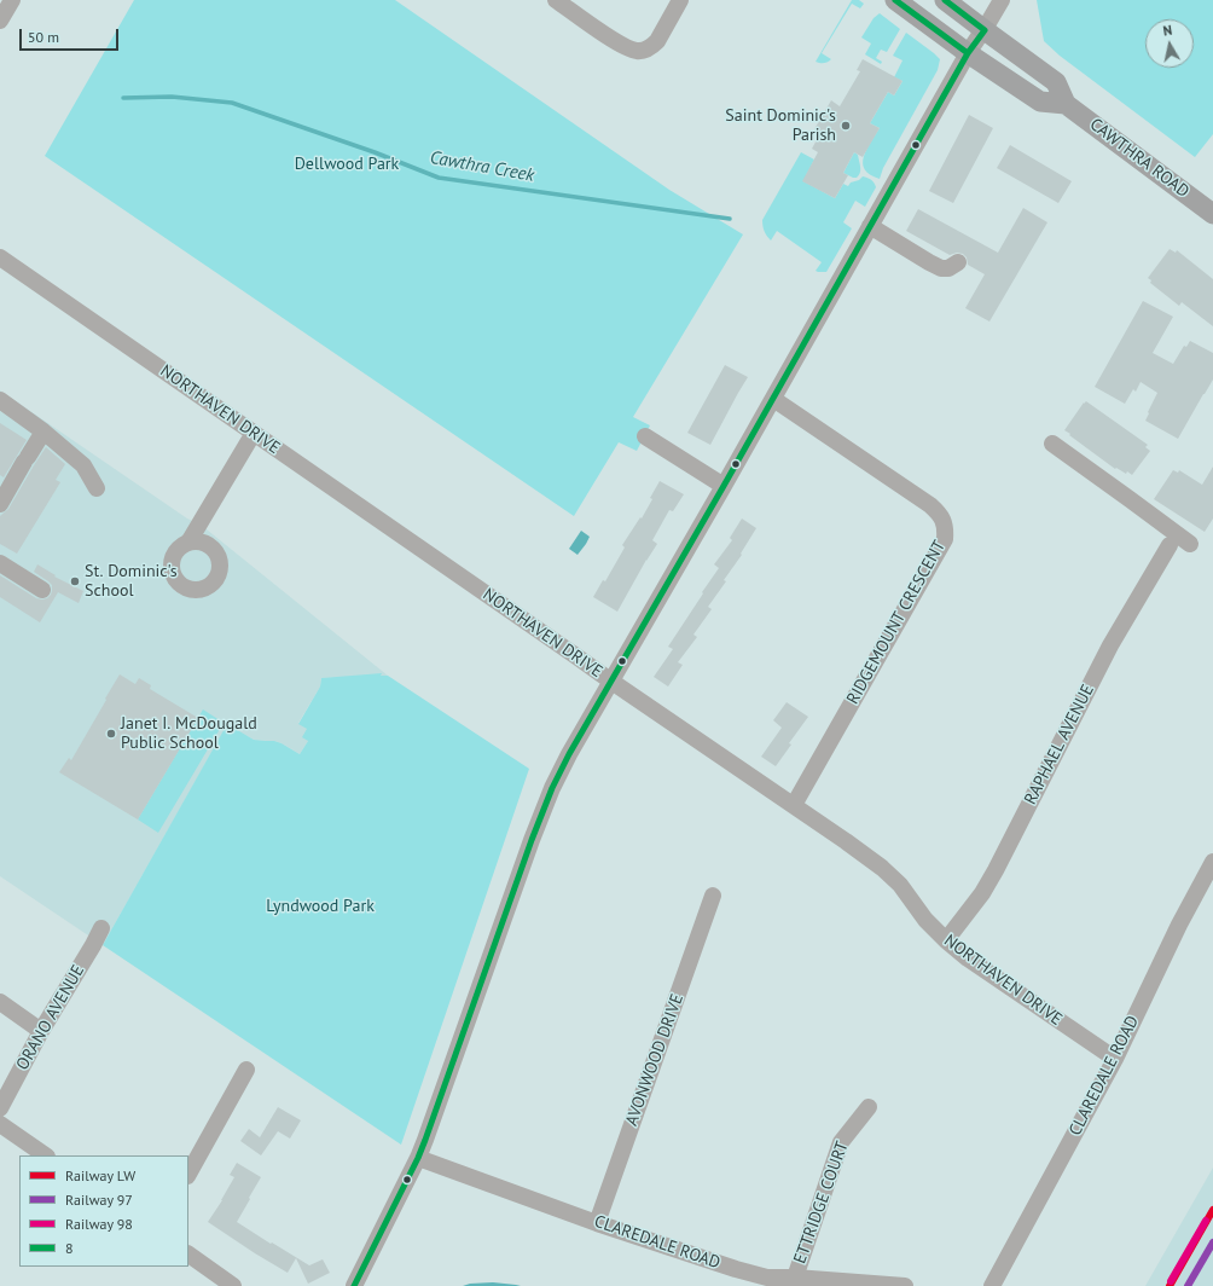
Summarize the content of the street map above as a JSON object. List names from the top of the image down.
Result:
{
  "streets": {
    "main road": ["CAWTHRA ROAD"],
    "street": [
      "NORTHAVEN DRIVE",
      "RIDGEMOUNT CRESCENT",
      "RAPHAEL AVENUE",
      "ORANO AVENUE",
      "AVONWOOD DRIVE",
      "CLAREDALE ROAD",
      "ETTRIDGE COURT"
    ]
  },
  "crossings": [
    ["NORTHAVEN DRIVE", "RIDGEMOUNT CRESCENT"],
    ["NORTHAVEN DRIVE", "RAPHAEL AVENUE"],
    ["NORTHAVEN DRIVE", "CLAREDALE ROAD"],
    ["AVONWOOD DRIVE", "CLAREDALE ROAD"],
    ["CLAREDALE ROAD", "ETTRIDGE COURT"]
  ],
  "water": ["Cawthra Creek"],
  "parks": ["Dellwood Park", "Lyndwood Park"],
  "places": ["Saint Dominic's Parish", "St. Dominic's School", "Janet I. McDougald Public School"],
  "lines": [
    "transit line 8",
    "rail line LW",
    "rail line 98",
    "rail line 97"
  ],
  "legend": [
    "Railway LW",
    "Railway 97",
    "Railway 98",
    "8"
  ],
  "scale_bar": "50 m",
  "north": "top"
}
